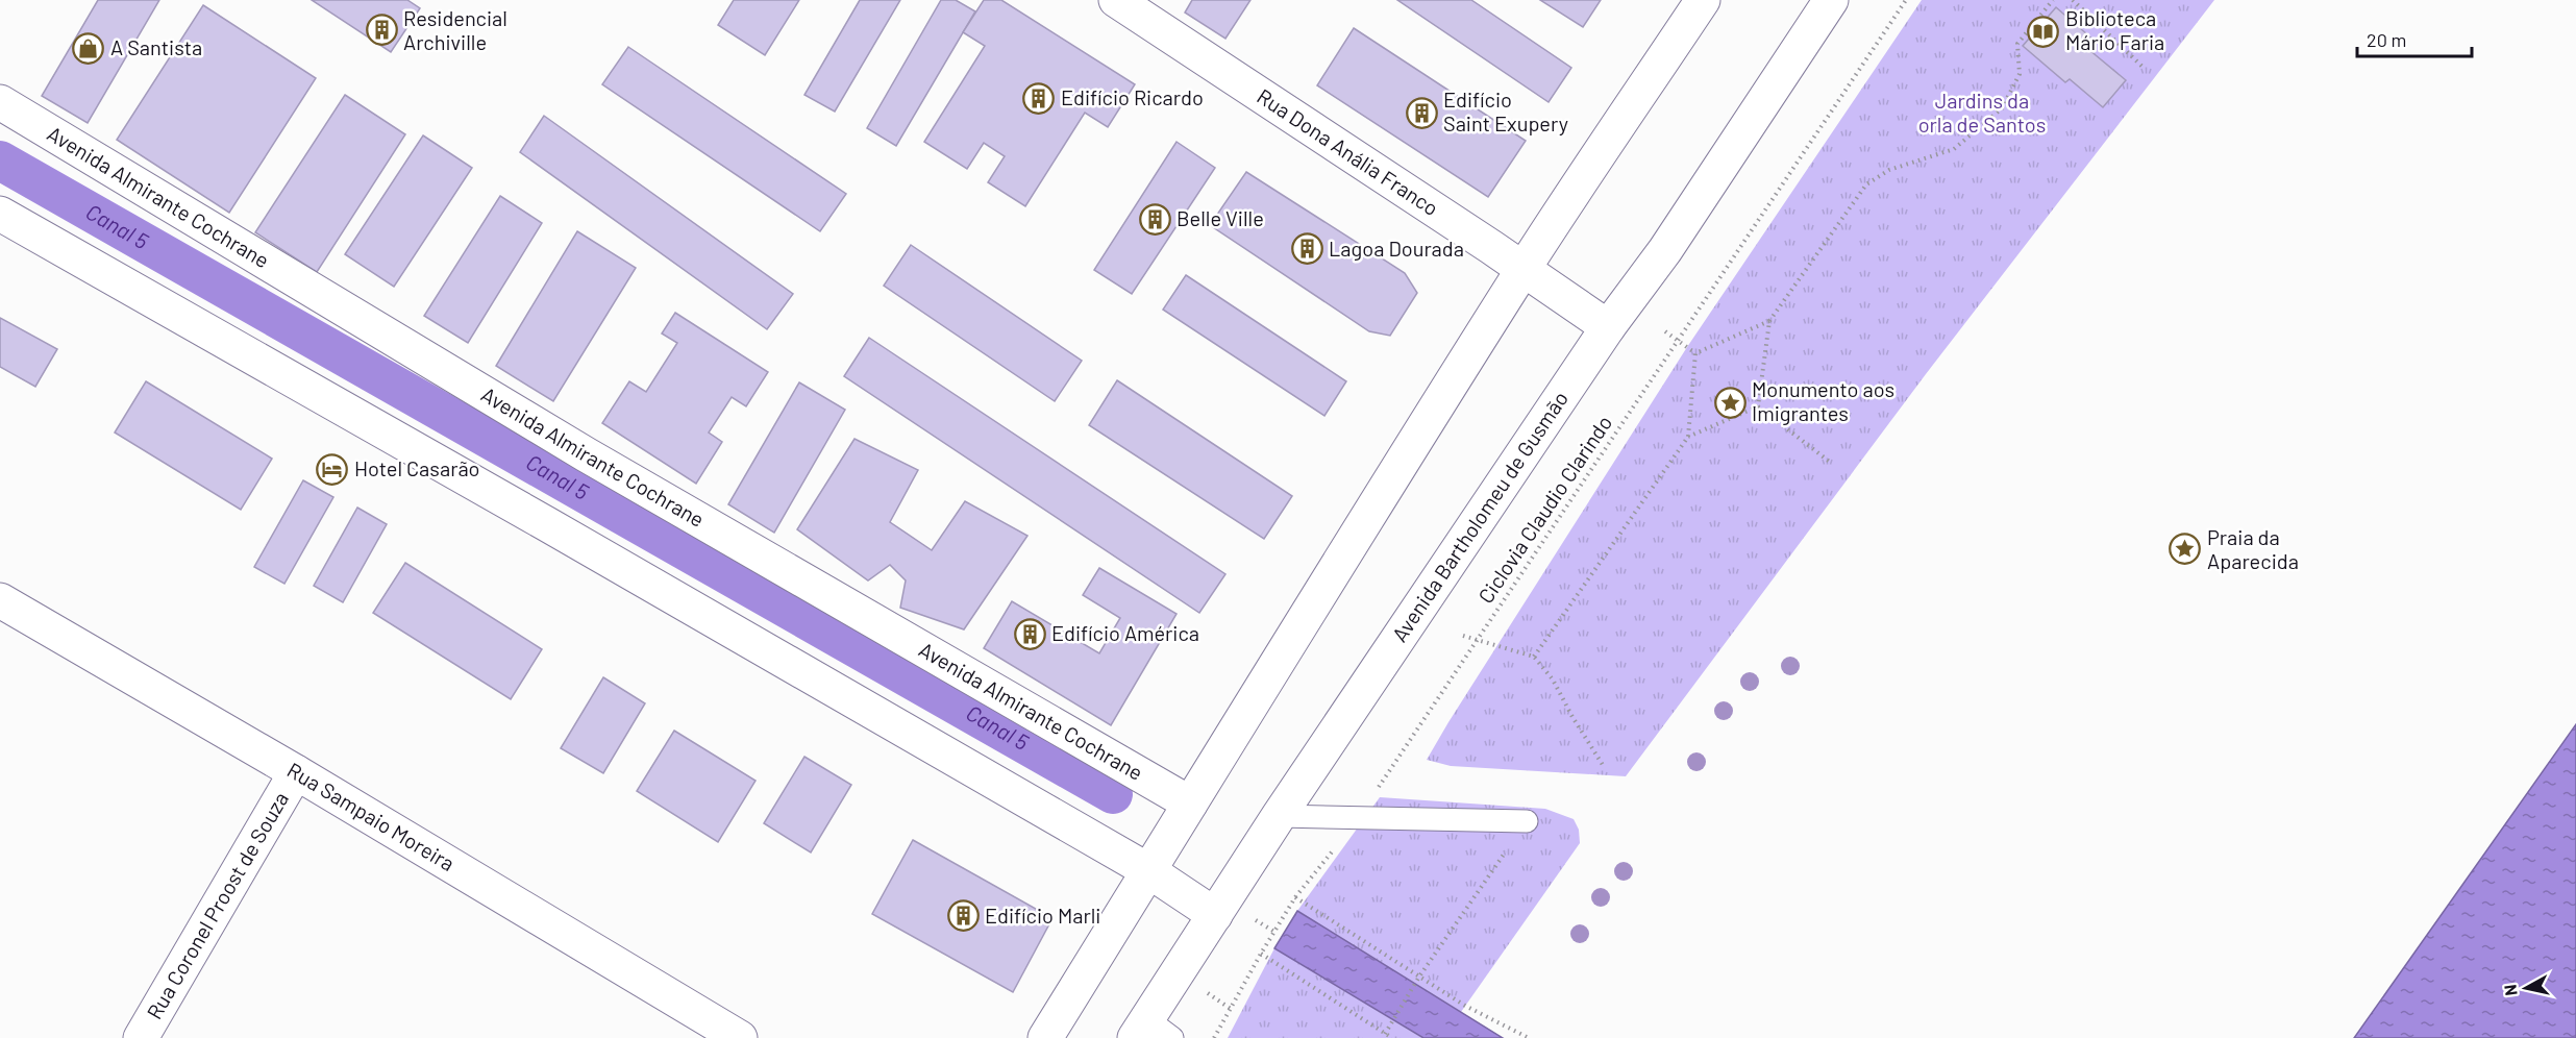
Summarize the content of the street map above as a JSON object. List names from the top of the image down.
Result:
{
  "streets": {
    "main road": [
      "Rua Dona Anália Franco",
      "Avenida Almirante Cochrane",
      "Avenida Bartholomeu de Gusmão",
      "Rua Sampaio Moreira",
      "Rua Coronel Proost de Souza"
    ],
    "path": ["Ciclovia Claudio Clarindo"]
  },
  "crossings": [
    ["Rua Dona Anália Franco", "Avenida Bartholomeu de Gusmão"],
    ["Rua Sampaio Moreira", "Rua Coronel Proost de Souza"]
  ],
  "water": ["Canal 5"],
  "parks": ["Jardins da orla de Santos"],
  "places": {
    "building": [
      "Residencial Archiville",
      "Edifício Ricardo",
      "Edifício Saint Exupery",
      "Belle Ville",
      "Lagoa Dourada",
      "Edifício América",
      "Edifício Marli"
    ],
    "library": ["Biblioteca Mário Faria"],
    "shop": ["A Santista"],
    "place": ["Monumento aos Imigrantes", "Praia da Aparecida"],
    "hotel": ["Hotel Casarão"]
  },
  "scale_bar": "20 m",
  "north": "left"
}
